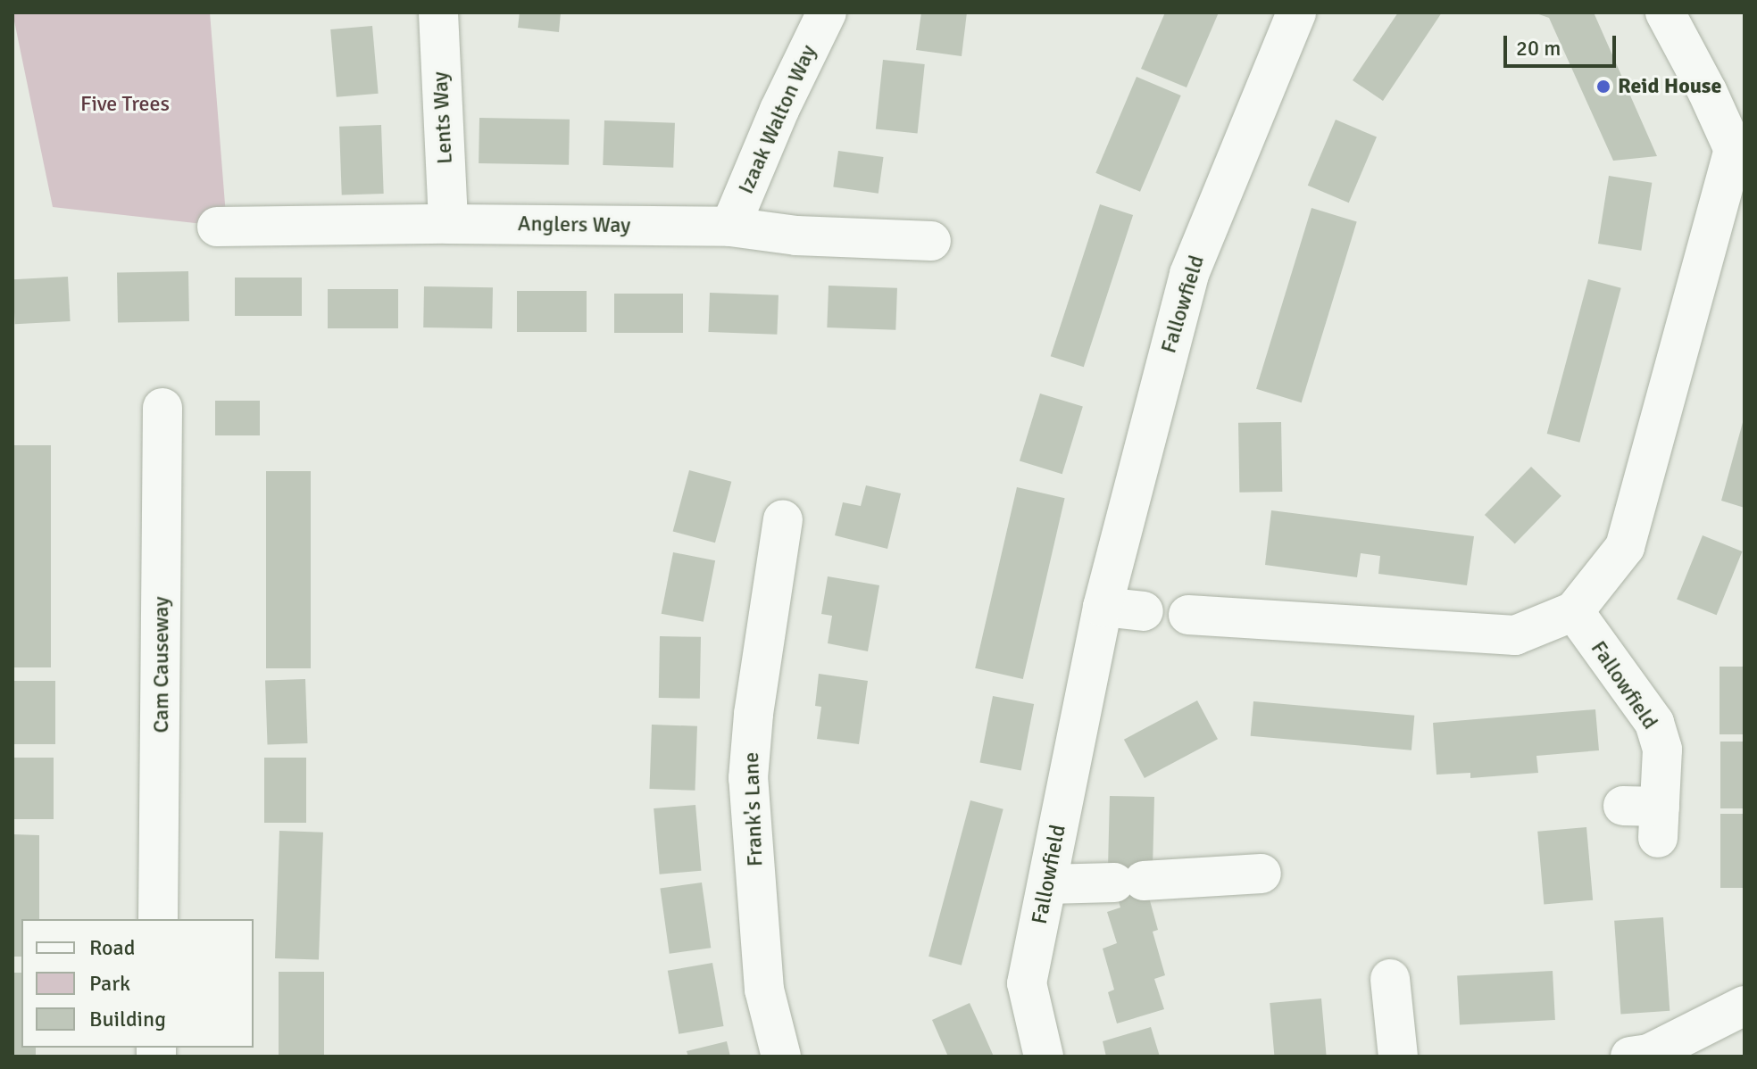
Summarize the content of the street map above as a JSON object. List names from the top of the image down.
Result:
{
  "streets": {
    "street": [
      "Lents Way",
      "Izaak Walton Way",
      "Anglers Way",
      "Fallowfield",
      "Cam Causeway",
      "Frank's Lane"
    ]
  },
  "crossings": [
    ["Lents Way", "Anglers Way"],
    ["Izaak Walton Way", "Anglers Way"]
  ],
  "parks": ["Five Trees"],
  "places": ["Reid House"],
  "legend": ["Road", "Park", "Building"],
  "scale_bar": "20 m"
}
